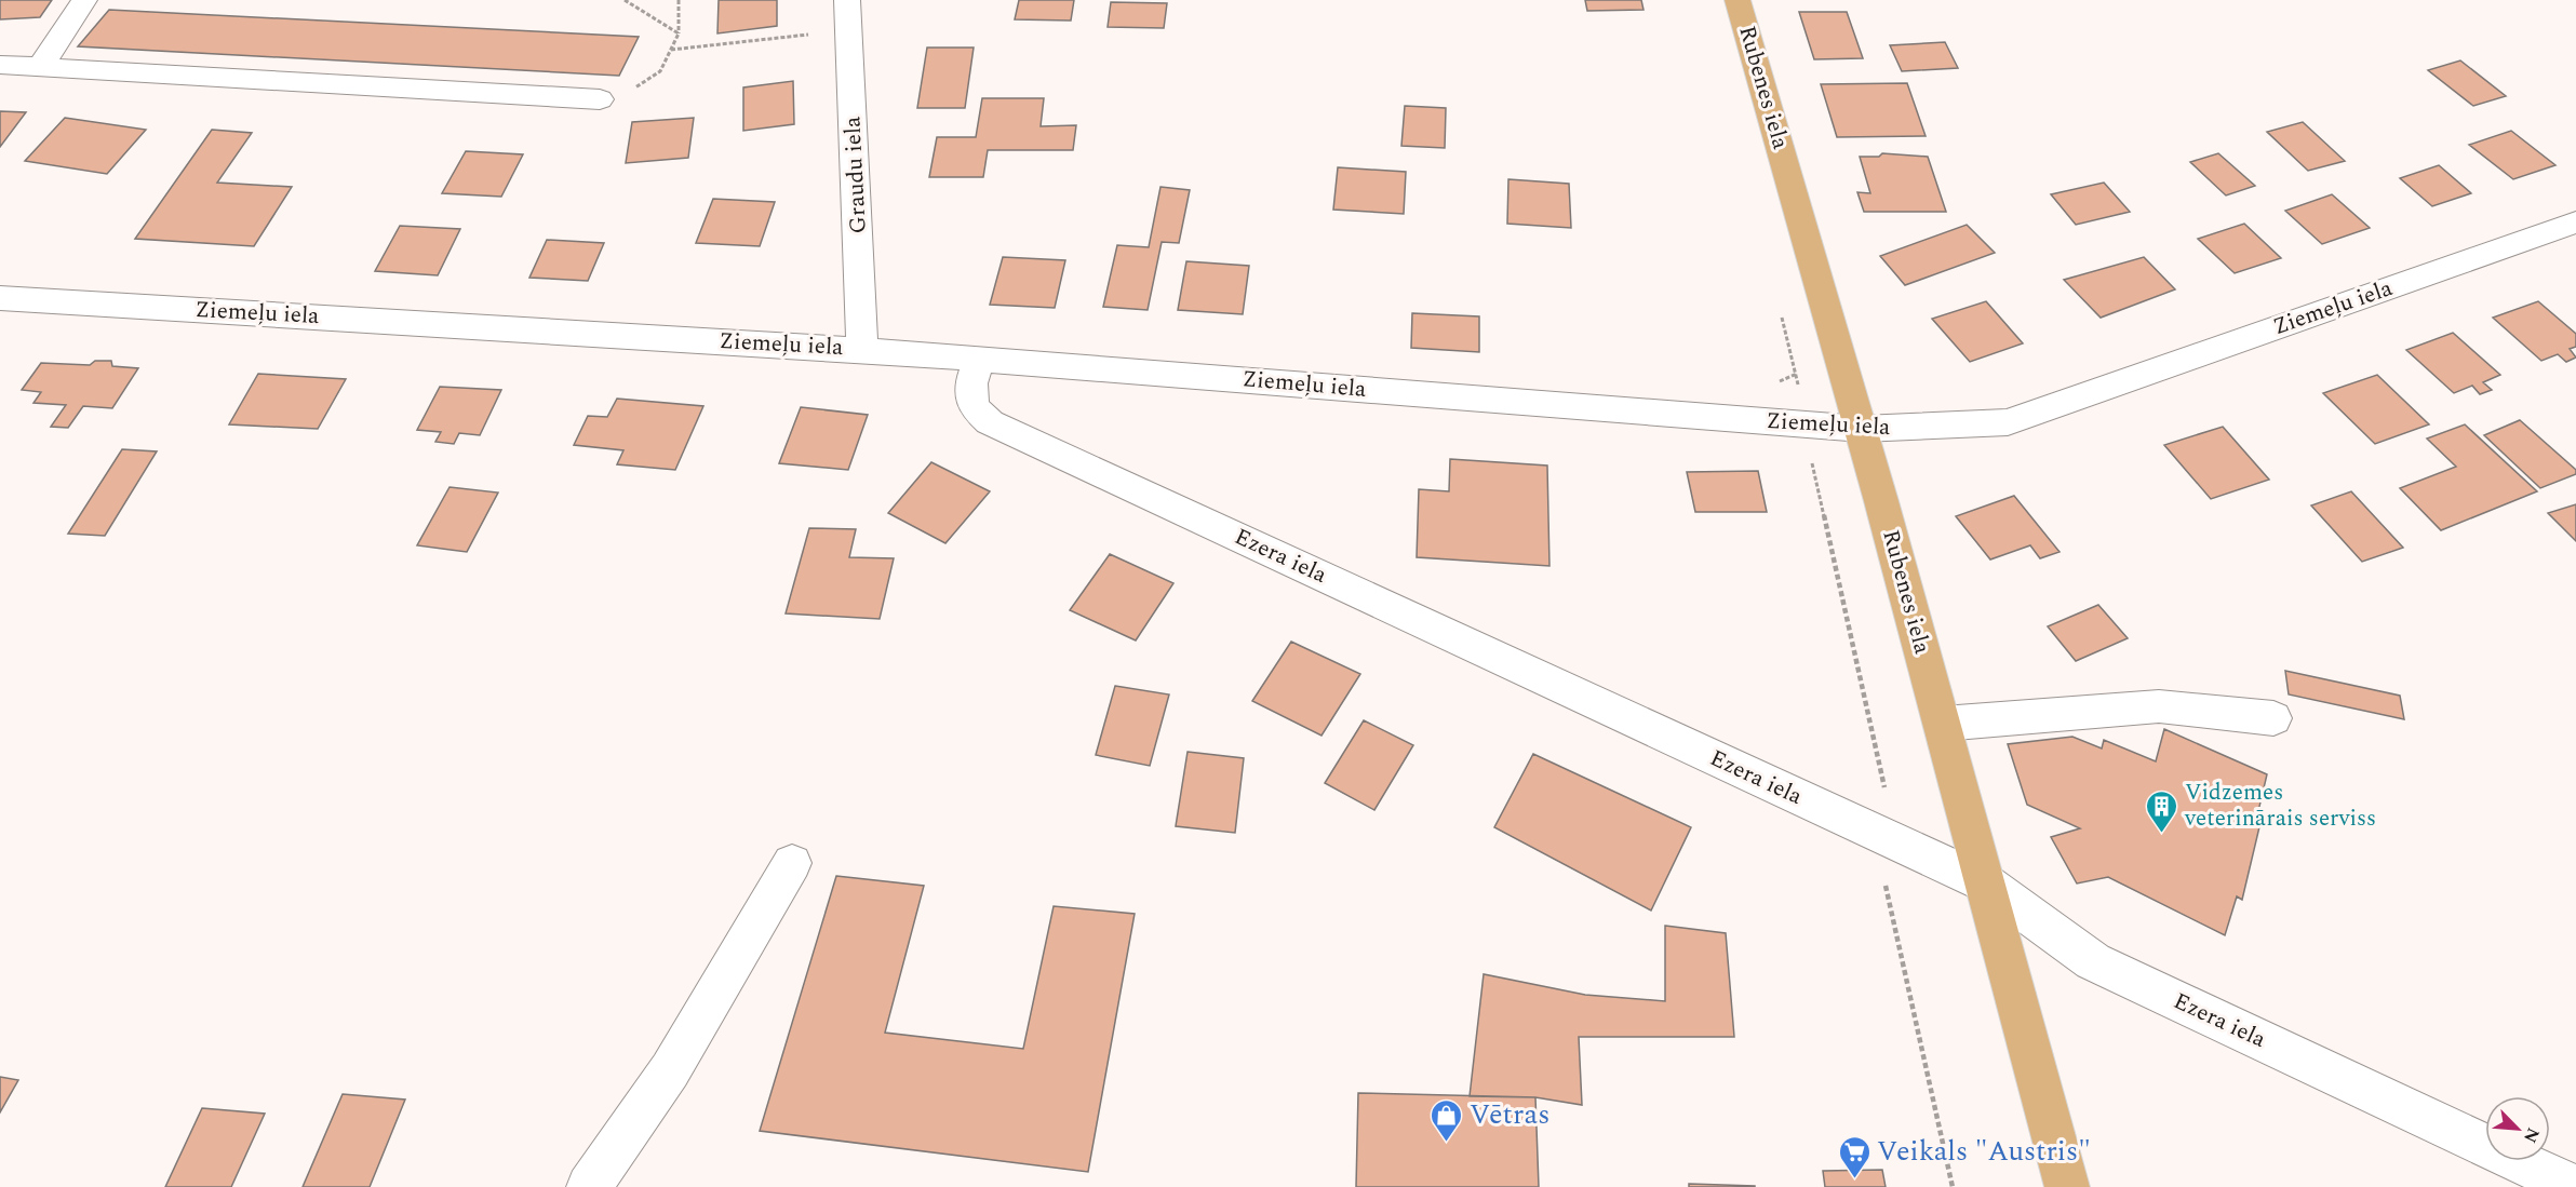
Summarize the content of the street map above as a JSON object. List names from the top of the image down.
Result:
{
  "streets": {
    "main road": ["Rubenes iela"],
    "street": ["Graudu iela", "Ziemeļu iela", "Ezera iela"]
  },
  "crossings": [
    ["Rubenes iela", "Ziemeļu iela"],
    ["Rubenes iela", "Ezera iela"],
    ["Graudu iela", "Ziemeļu iela"],
    ["Ziemeļu iela", "Ezera iela"]
  ],
  "places": {
    "building": ["Vidzemes veterinārais serviss"],
    "shop": ["Vētras"],
    "supermarket": ["Veikals \"Austris\""]
  },
  "north": "bottom right"
}
